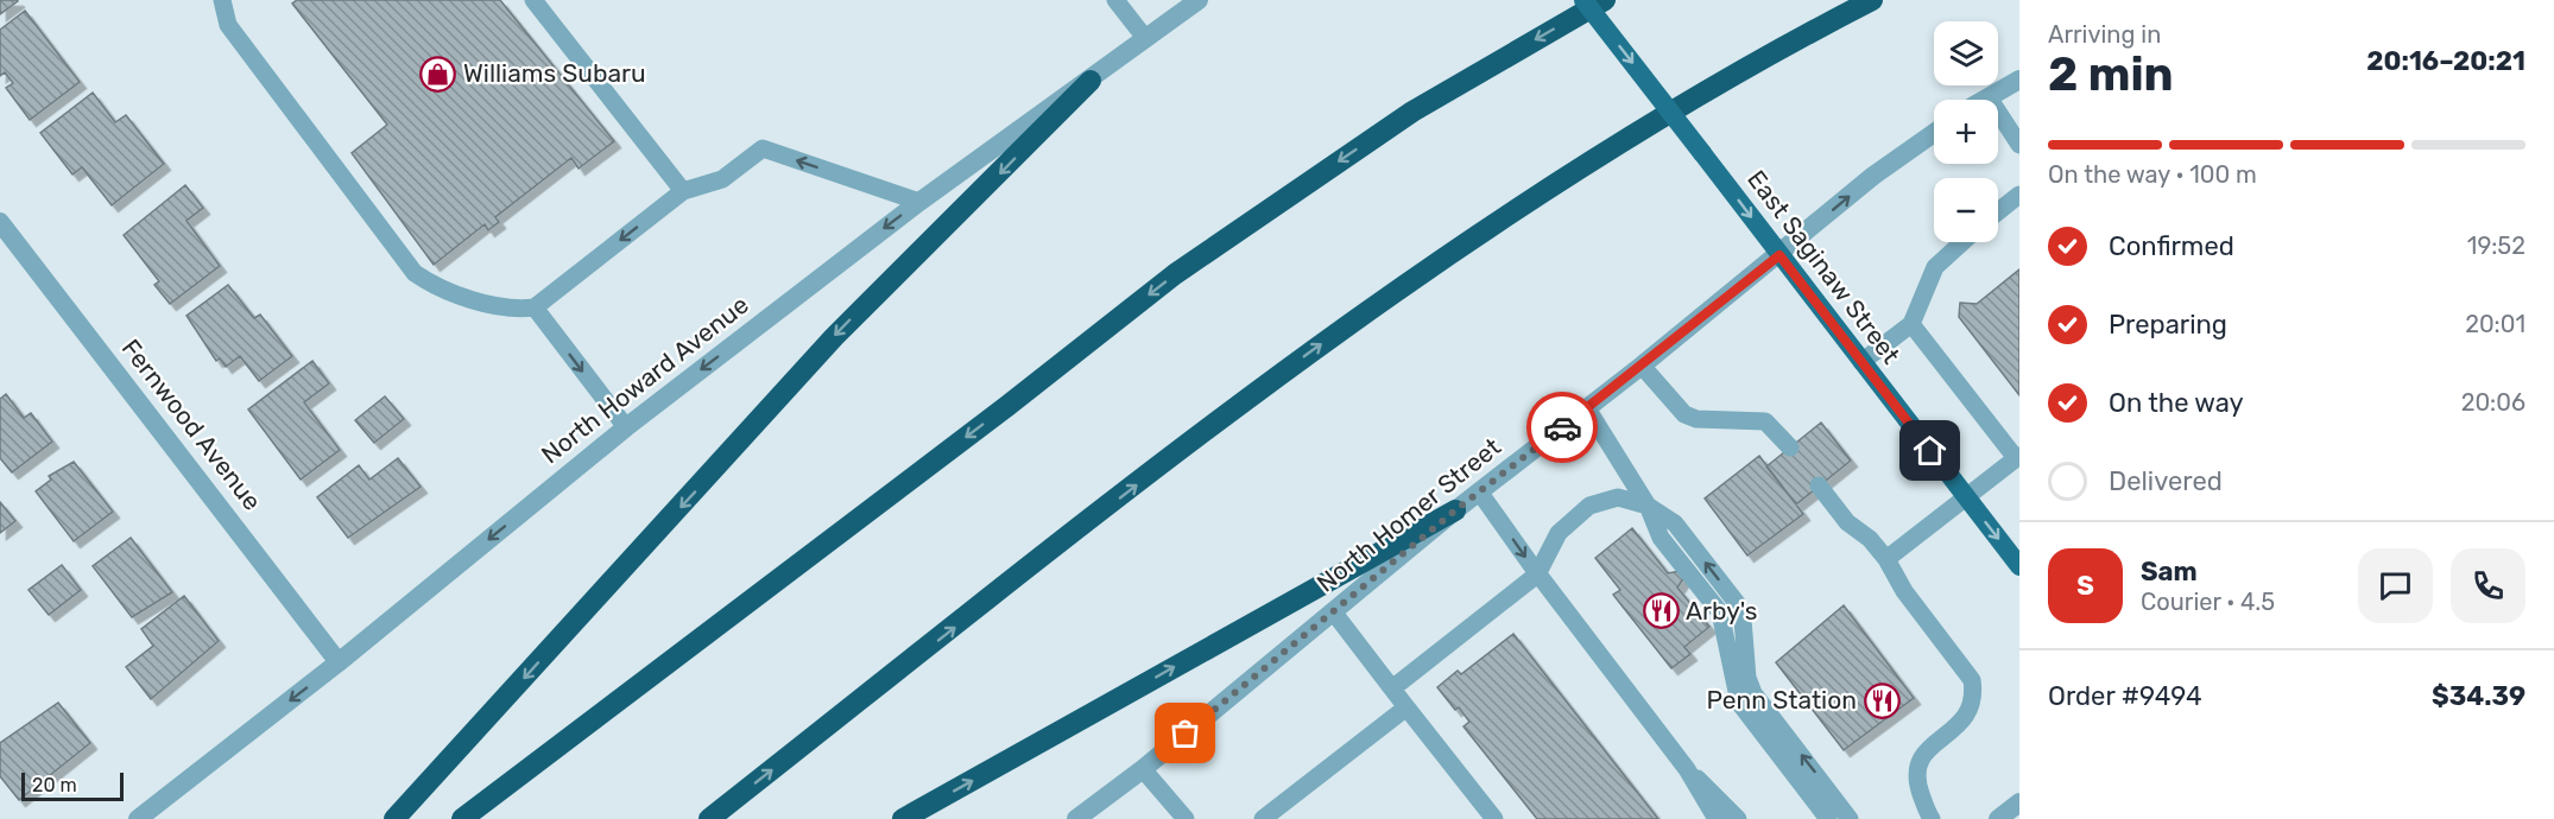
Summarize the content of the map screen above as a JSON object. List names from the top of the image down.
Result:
{
  "streets": {
    "main road": ["East Saginaw Street"],
    "street": ["North Howard Avenue", "Fernwood Avenue", "North Homer Street"]
  },
  "crossings": [
    ["East Saginaw Street", "North Homer Street"],
    ["North Howard Avenue", "Fernwood Avenue"]
  ],
  "one_way": ["East Saginaw Street", "North Howard Avenue"],
  "places": {
    "shop": ["Williams Subaru"],
    "restaurant": ["Arby's", "Penn Station"]
  },
  "scale_bar": "20 m",
  "page": {
    "heading": ["2 min", "Arriving in", "20:16–20:21"],
    "panel": [
      "Sam",
      "Courier · 4.5",
      "Order #9494",
      "$34.39"
    ],
    "map_buttons": ["+", "−"],
    "bar": "On the way · 100 m",
    "list": [
      ["Confirmed", "19:52"],
      ["Preparing", "20:01"],
      ["On the way", "20:06"],
      "Delivered"
    ],
    "round": "S",
    "scale": "20 m"
  }
}
